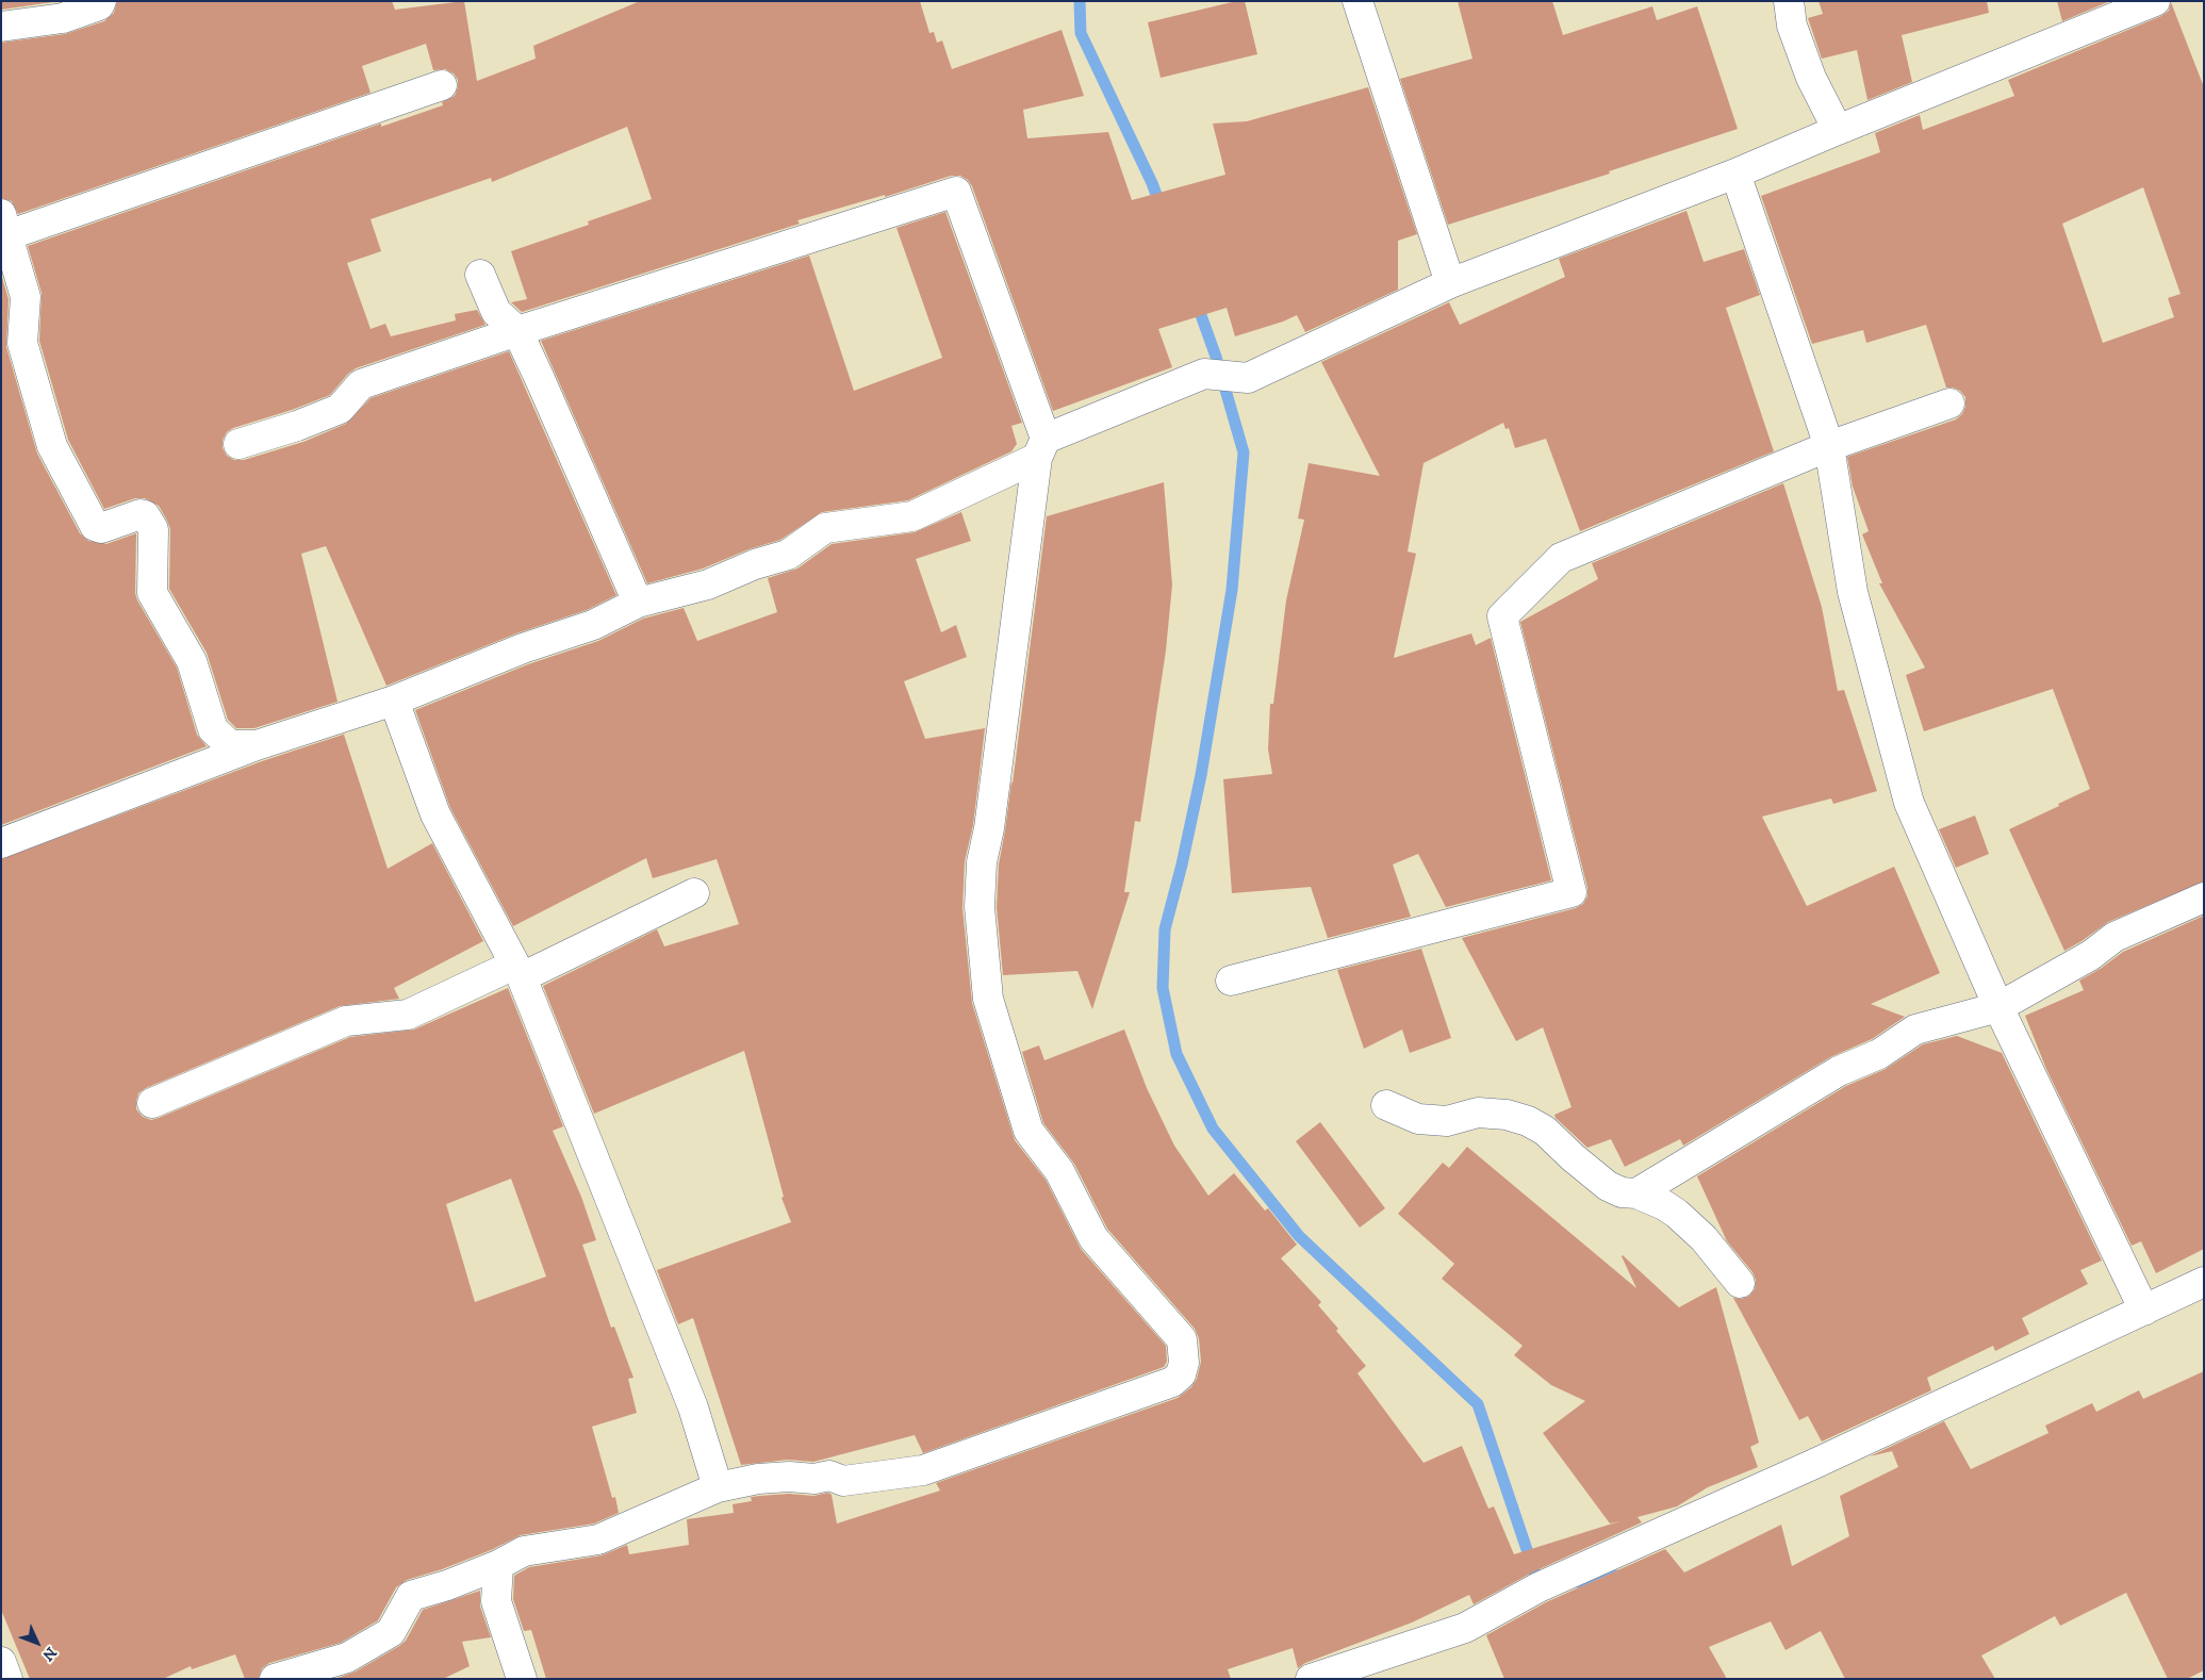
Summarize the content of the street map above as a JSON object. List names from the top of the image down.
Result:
{
  "north": "bottom right"
}
